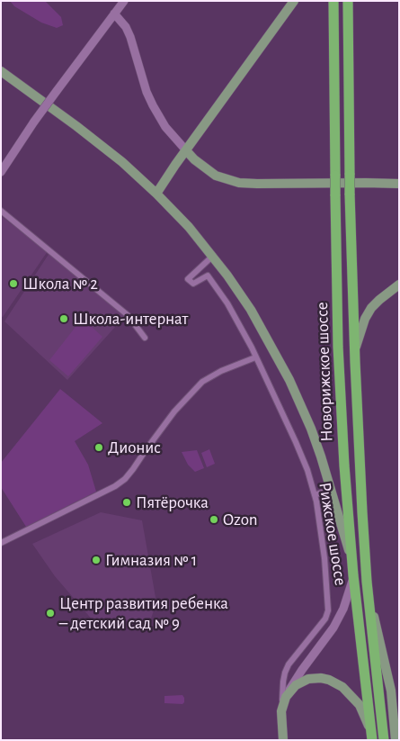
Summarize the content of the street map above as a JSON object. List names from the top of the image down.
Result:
{
  "streets": {
    "highway": ["Новорижское шоссе"],
    "street": ["Рижское шоссе"]
  },
  "places": [
    "Школа № 2",
    "Школа-интернат",
    "Дионис",
    "Пятёрочка",
    "Ozon",
    "Гимназия № 1",
    "Центр развития ребенка – детский сад № 9"
  ]
}
